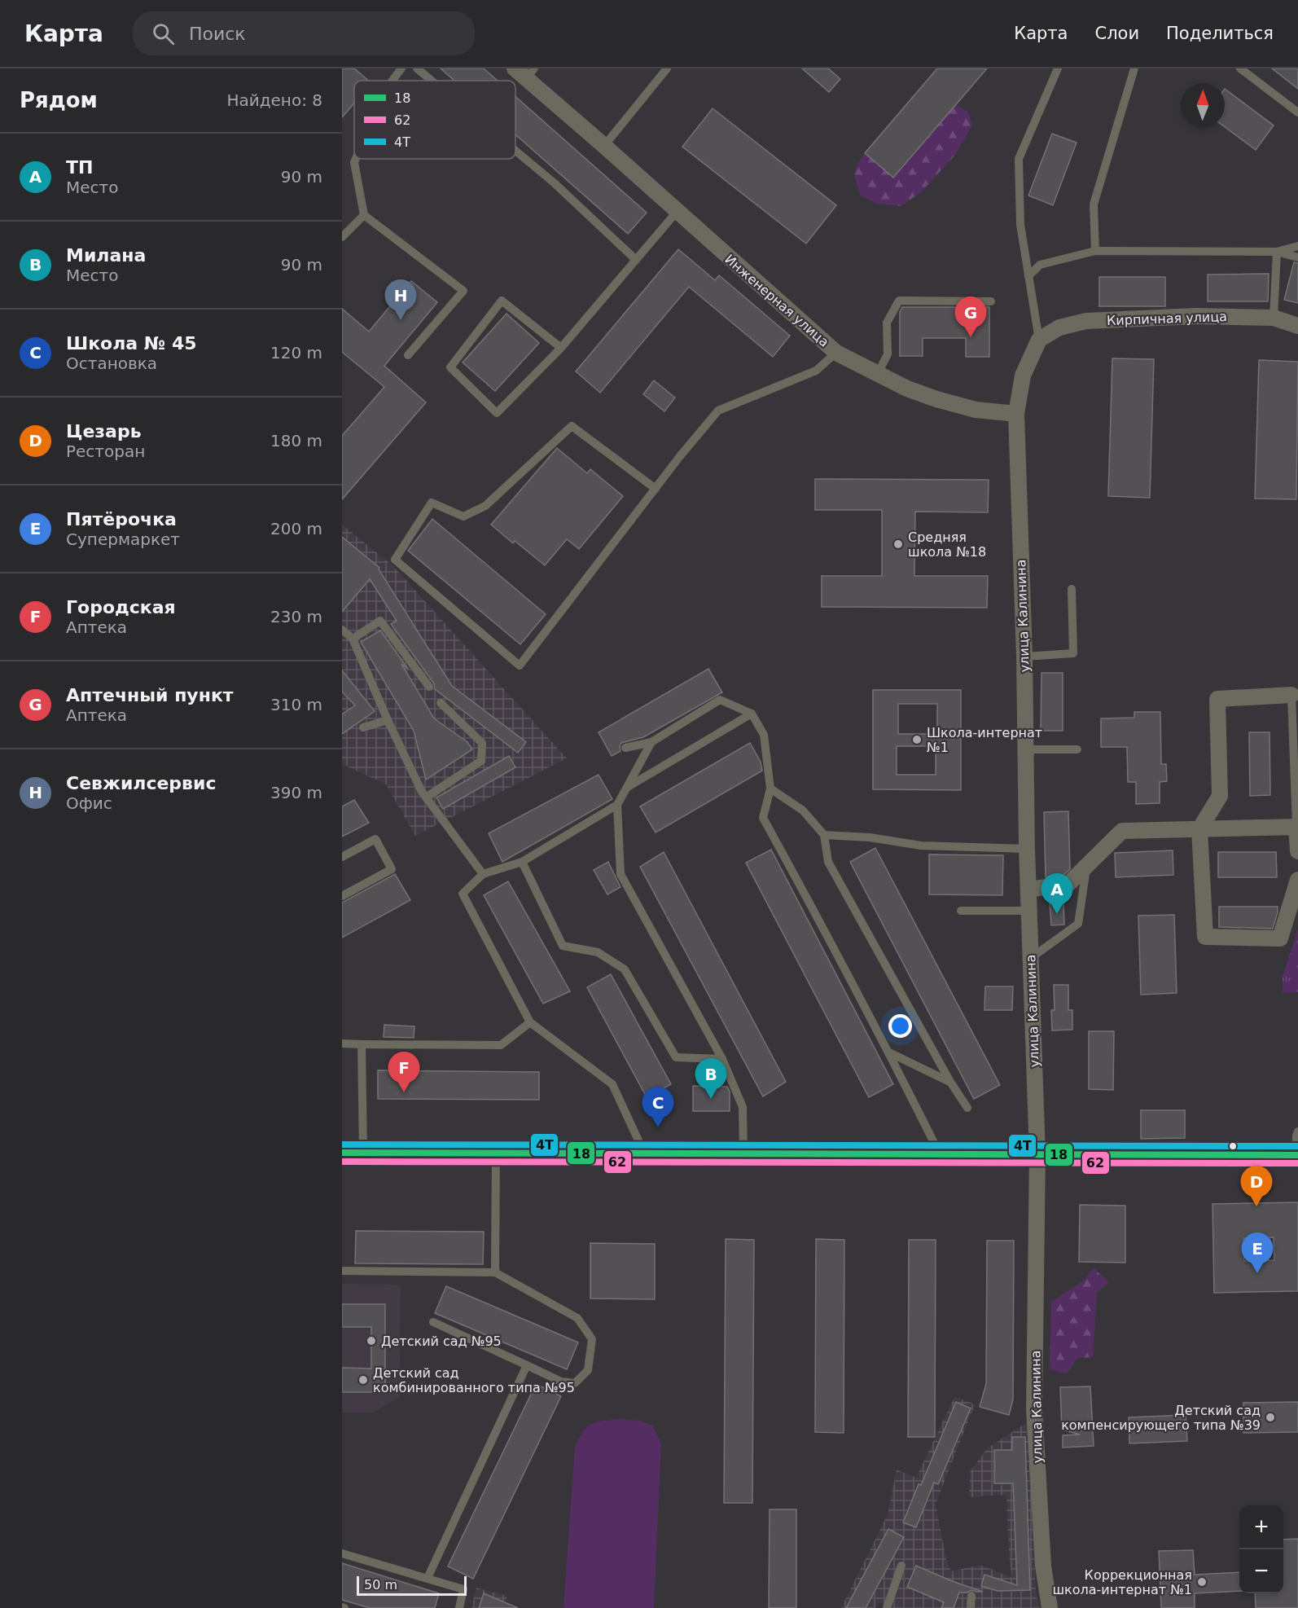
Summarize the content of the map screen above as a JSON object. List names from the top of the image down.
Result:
{
  "streets": {
    "street": ["Инженерная улица", "Кирпичная улица", "улица Калинина"]
  },
  "crossings": [
    ["Инженерная улица", "улица Калинина"]
  ],
  "places": [
    "Средняя школа №18",
    "Школа-интернат №1",
    "Детский сад №95",
    "Детский сад комбинированного типа №95",
    "Детский сад компенсирующего типа №39",
    "Коррекционная школа-интернат №1"
  ],
  "lines": ["transit line 4Т", "transit line 18", "transit line 62"],
  "legend": ["18", "62", "4Т"],
  "scale_bar": "50 m",
  "north": "top",
  "page": {
    "header": "Карта",
    "search": "Поиск",
    "nav": ["Карта", "Слои", "Поделиться"],
    "heading": ["Рядом", "Найдено: 8"],
    "list": [
      {
        "mark": "A",
        "name": "ТП",
        "note": "Место",
        "value": "90 m"
      },
      {
        "mark": "B",
        "name": "Милана",
        "note": "Место",
        "value": "90 m"
      },
      {
        "mark": "C",
        "name": "Школа № 45",
        "note": "Остановка",
        "value": "120 m"
      },
      {
        "mark": "D",
        "name": "Цезарь",
        "note": "Ресторан",
        "value": "180 m"
      },
      {
        "mark": "E",
        "name": "Пятёрочка",
        "note": "Супермаркет",
        "value": "200 m"
      },
      {
        "mark": "F",
        "name": "Городская",
        "note": "Аптека",
        "value": "230 m"
      },
      {
        "mark": "G",
        "name": "Аптечный пункт",
        "note": "Аптека",
        "value": "310 m"
      },
      {
        "mark": "H",
        "name": "Севжилсервис",
        "note": "Офис",
        "value": "390 m"
      }
    ],
    "pins": [
      "H",
      "G",
      "A",
      "F",
      "B",
      "C",
      "D",
      "E"
    ],
    "map_buttons": ["+", "−"],
    "scale": "50 m"
  }
}
